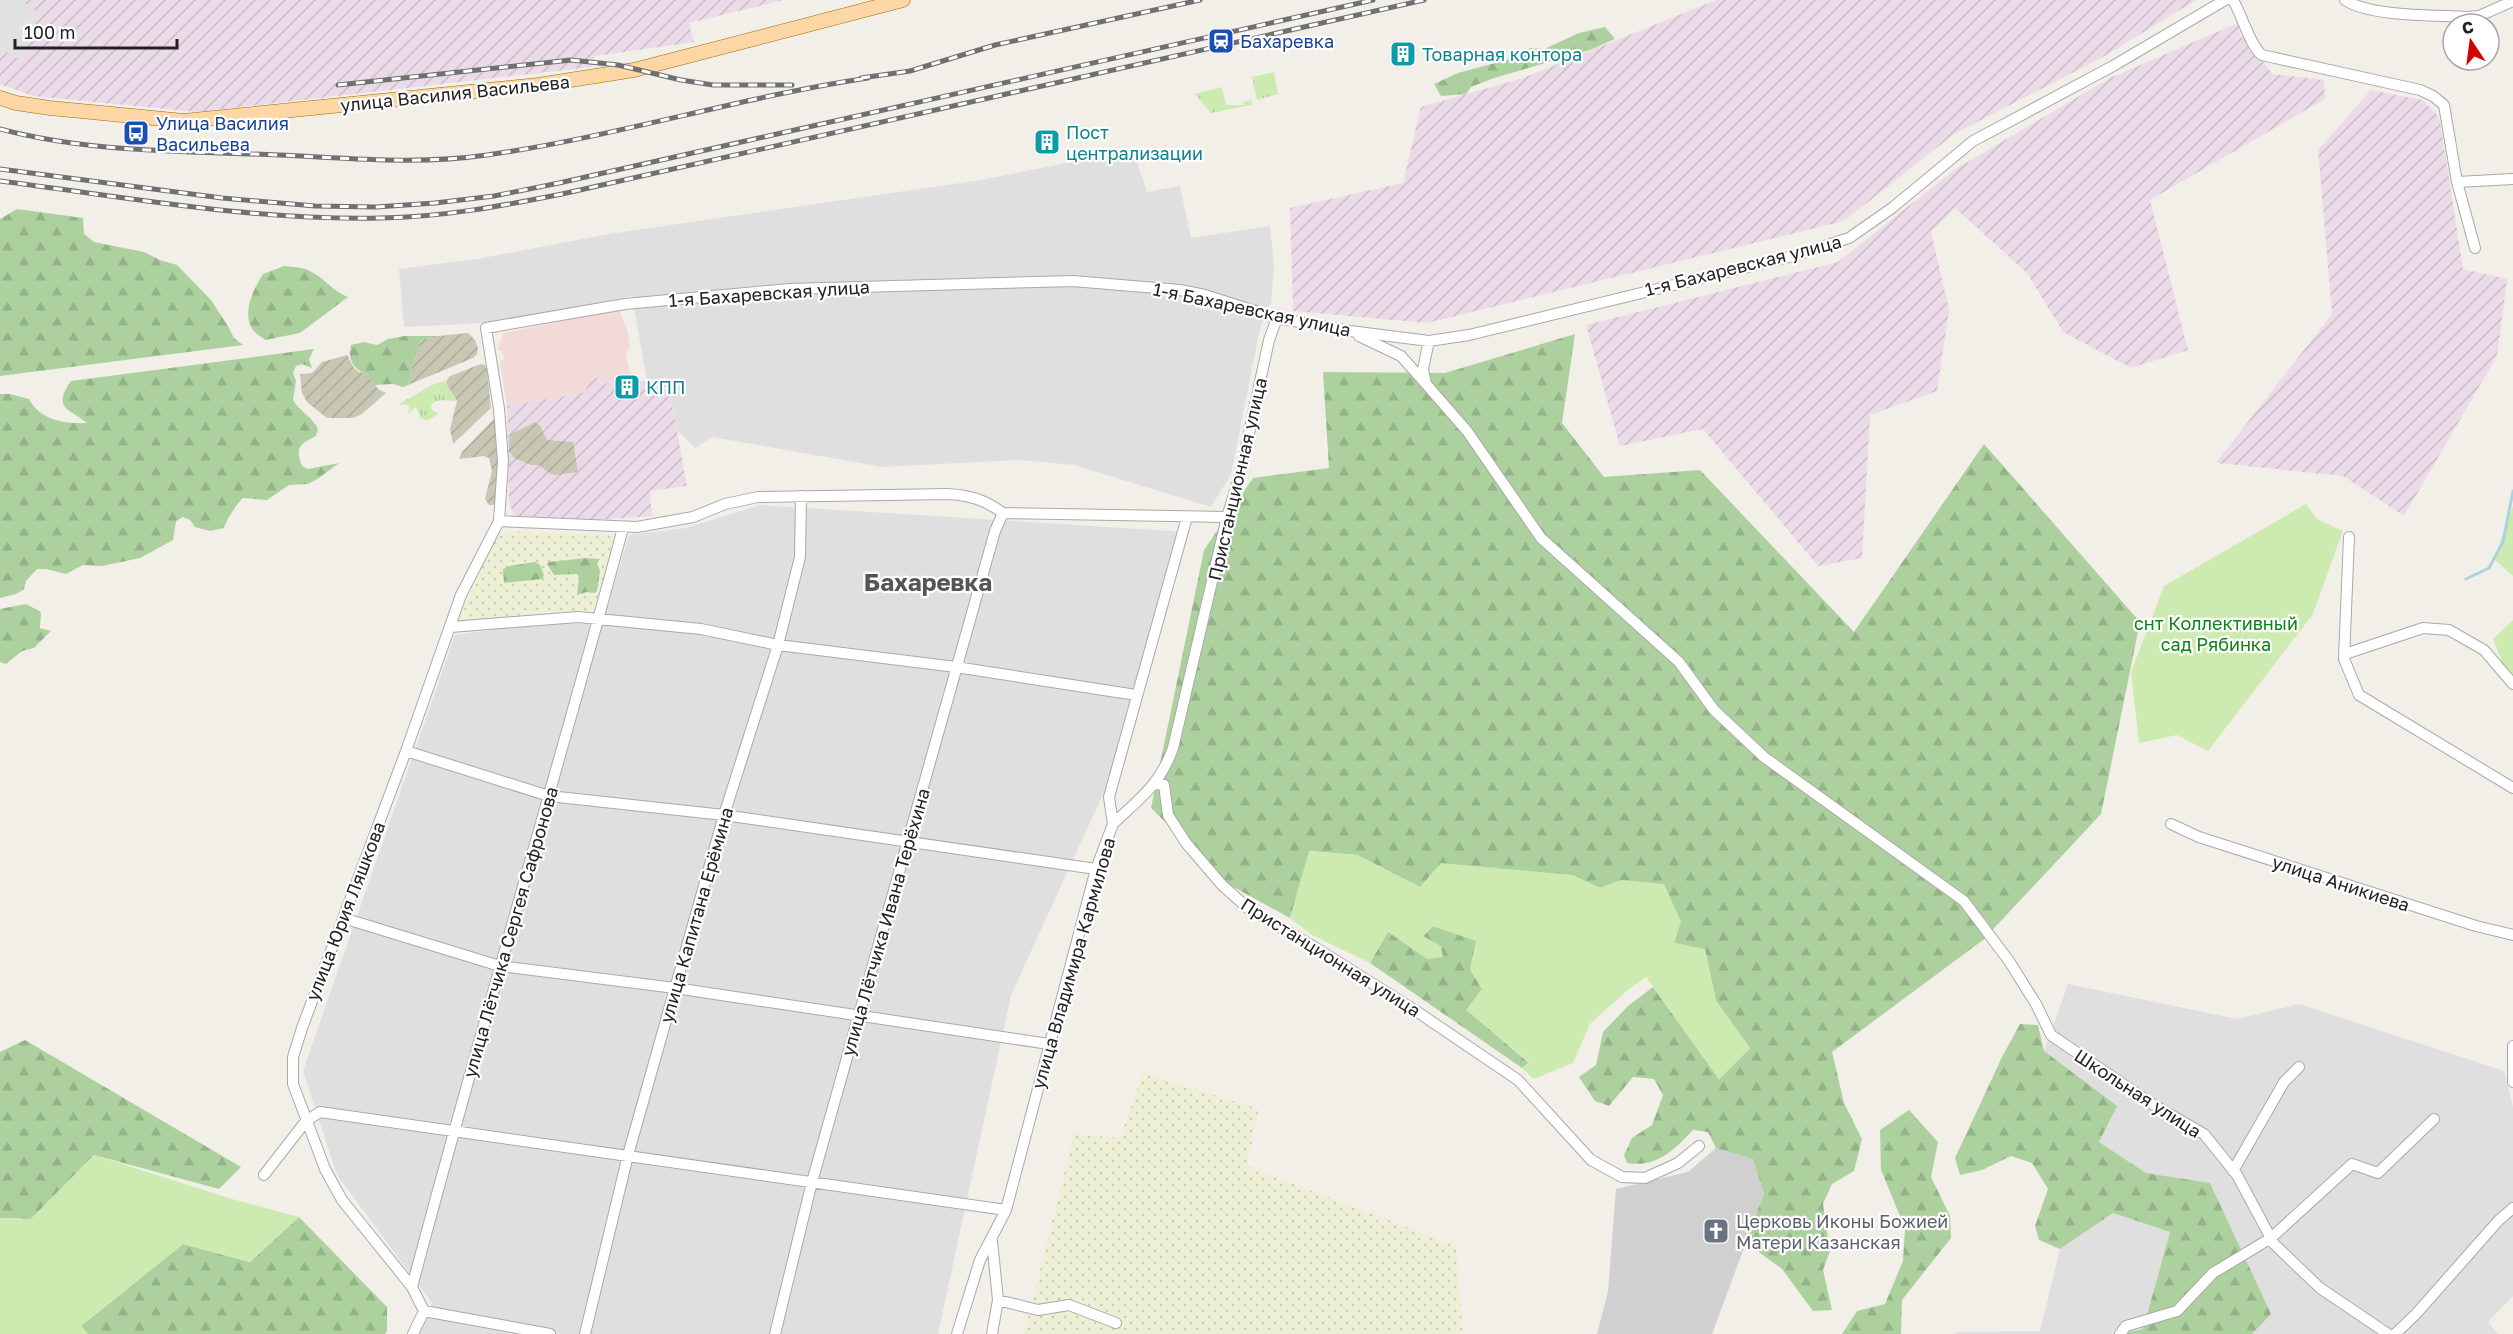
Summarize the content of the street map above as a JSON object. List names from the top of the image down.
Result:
{
  "streets": {
    "main road": ["улица Василия Васильева"],
    "street": [
      "1-я Бахаревская улица",
      "Пристанционная улица",
      "улица Аникиева",
      "улица Юрия Ляшкова",
      "улица Капитана Ерёмина",
      "улица Лётчика Ивана Терёхина",
      "улица Лётчика Сергея Сафронова",
      "улица Владимира Кармилова",
      "Школьная улица"
    ]
  },
  "crossings": [
    ["1-я Бахаревская улица", "Пристанционная улица"],
    ["1-я Бахаревская улица", "улица Юрия Ляшкова"],
    ["1-я Бахаревская улица", "Школьная улица"],
    ["улица Юрия Ляшкова", "улица Лётчика Сергея Сафронова"]
  ],
  "districts": ["Бахаревка"],
  "parks": ["снт Коллективный сад Рябинка"],
  "places": {
    "station": ["Бахаревка"],
    "building": ["Товарная контора", "Пост централизации", "КПП"],
    "bus stop": ["Улица Василия Васильева"],
    "church": ["Церковь Иконы Божией Матери Казанская"]
  },
  "scale_bar": "100 m",
  "north": "top"
}
